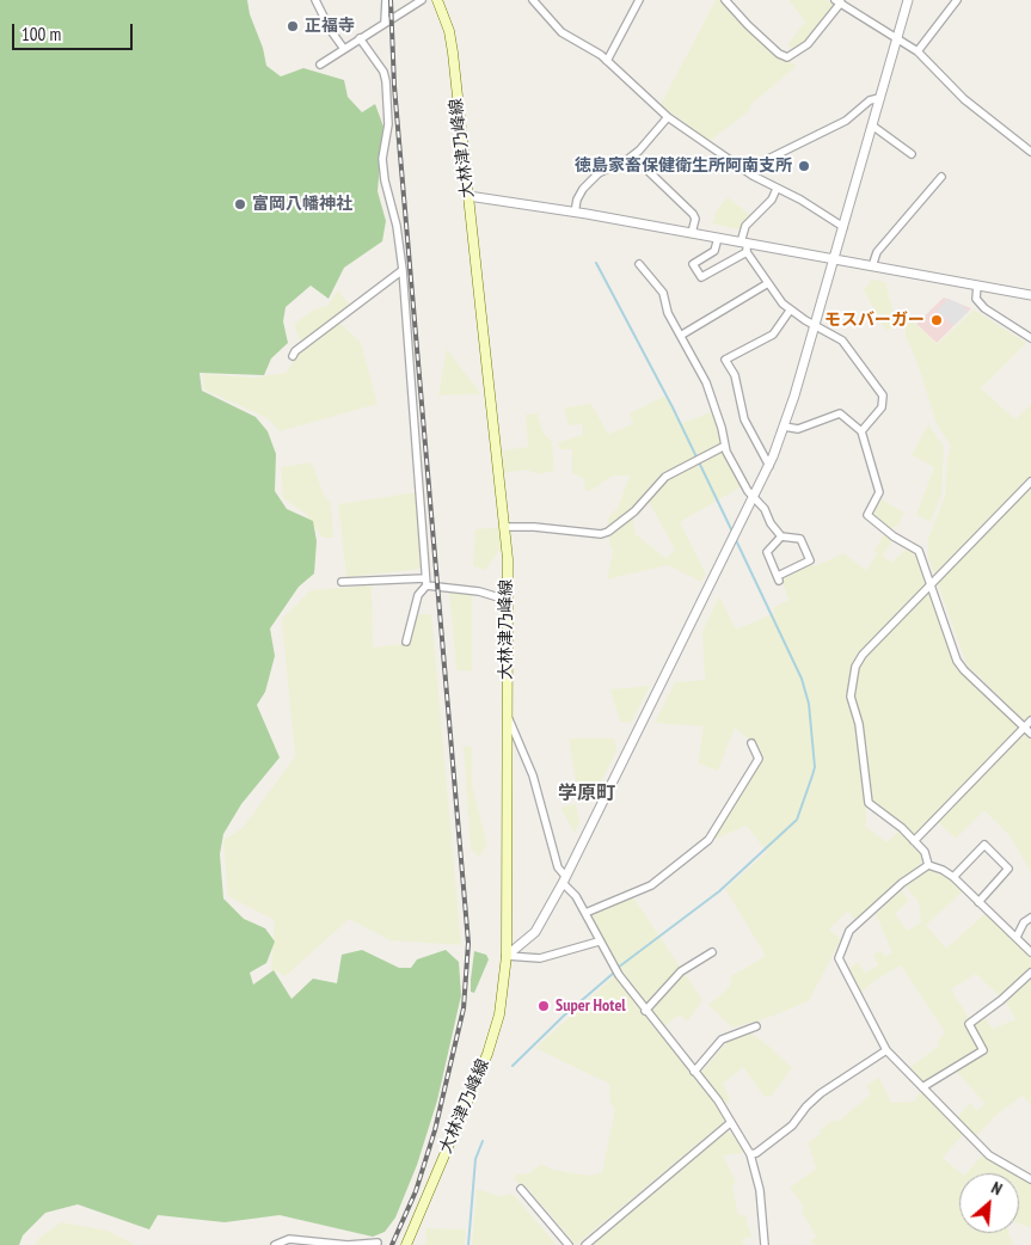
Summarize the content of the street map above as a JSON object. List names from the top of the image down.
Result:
{
  "streets": {
    "main road": ["大林津乃峰線"]
  },
  "districts": ["学原町"],
  "places": [
    "正福寺",
    "徳島家畜保健衛生所阿南支所",
    "富岡八幡神社",
    "モスバーガー",
    "Super Hotel"
  ],
  "scale_bar": "100 m",
  "north": "top right"
}
